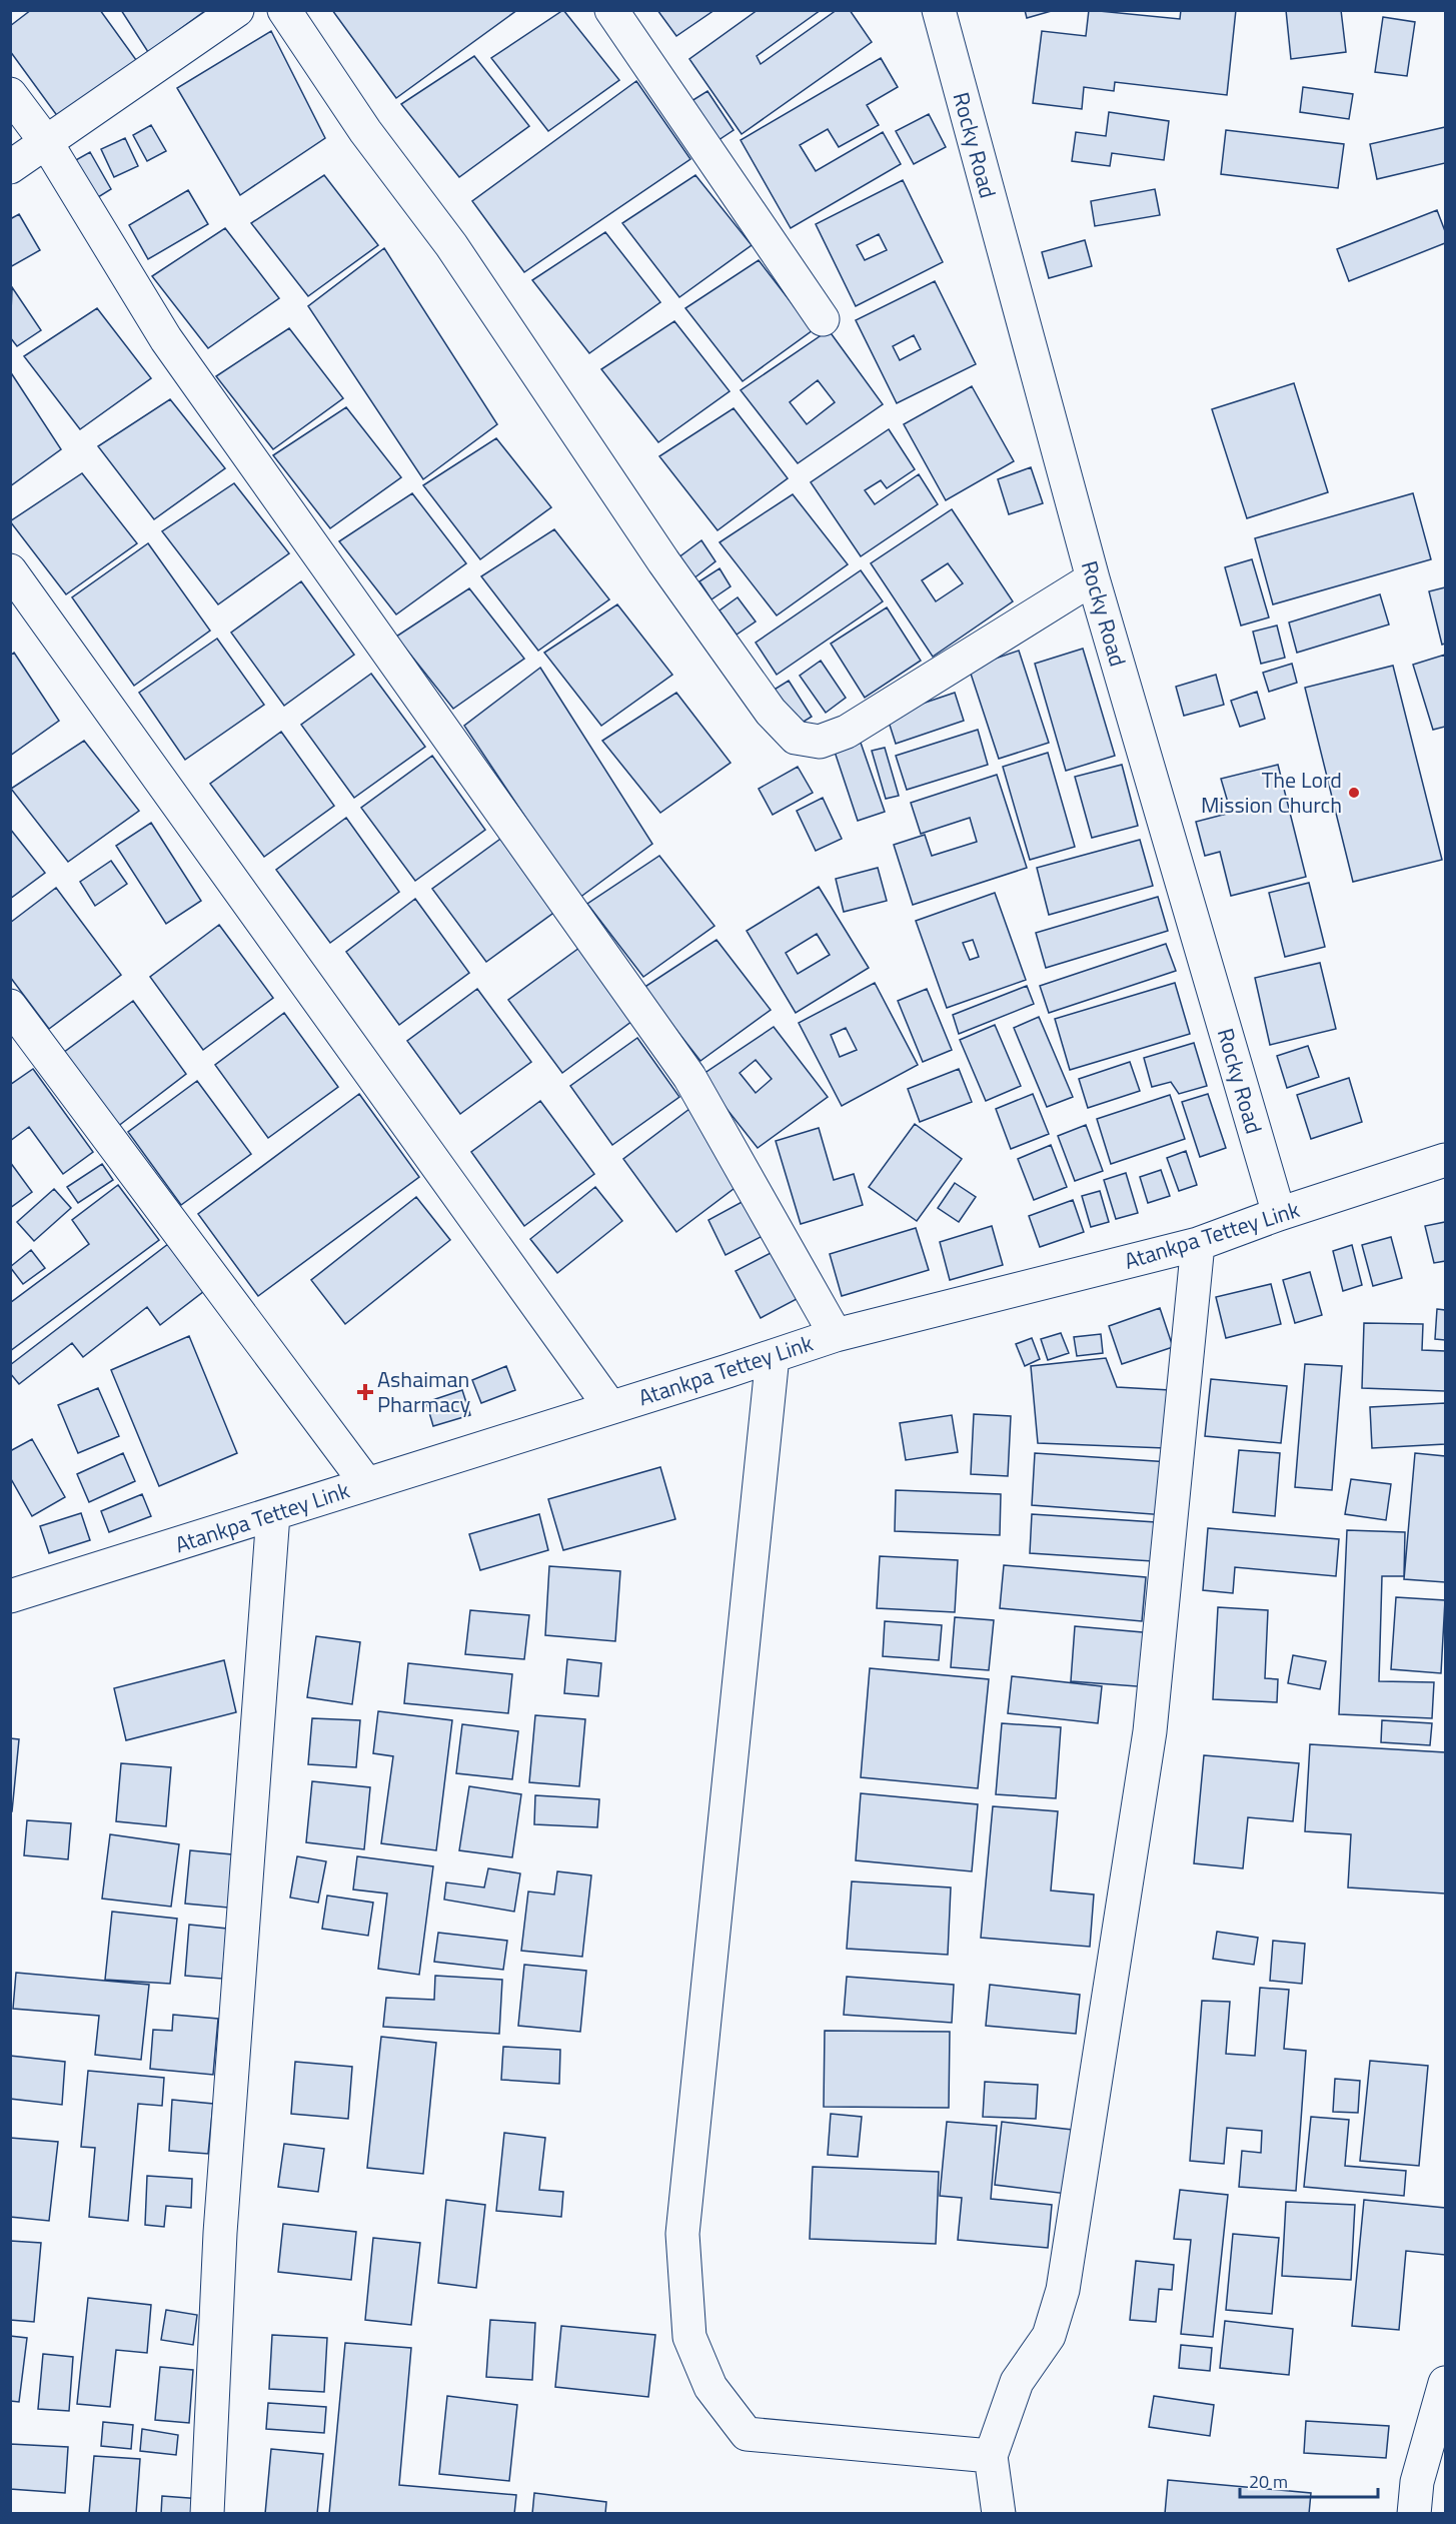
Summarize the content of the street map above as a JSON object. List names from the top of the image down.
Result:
{
  "streets": {
    "street": ["Rocky Road", "Atankpa Tettey Link"]
  },
  "crossings": [
    ["Rocky Road", "Atankpa Tettey Link"]
  ],
  "places": {
    "other": ["The Lord Mission Church"],
    "health": ["Ashaiman Pharmacy"]
  },
  "scale_bar": "20 m"
}
